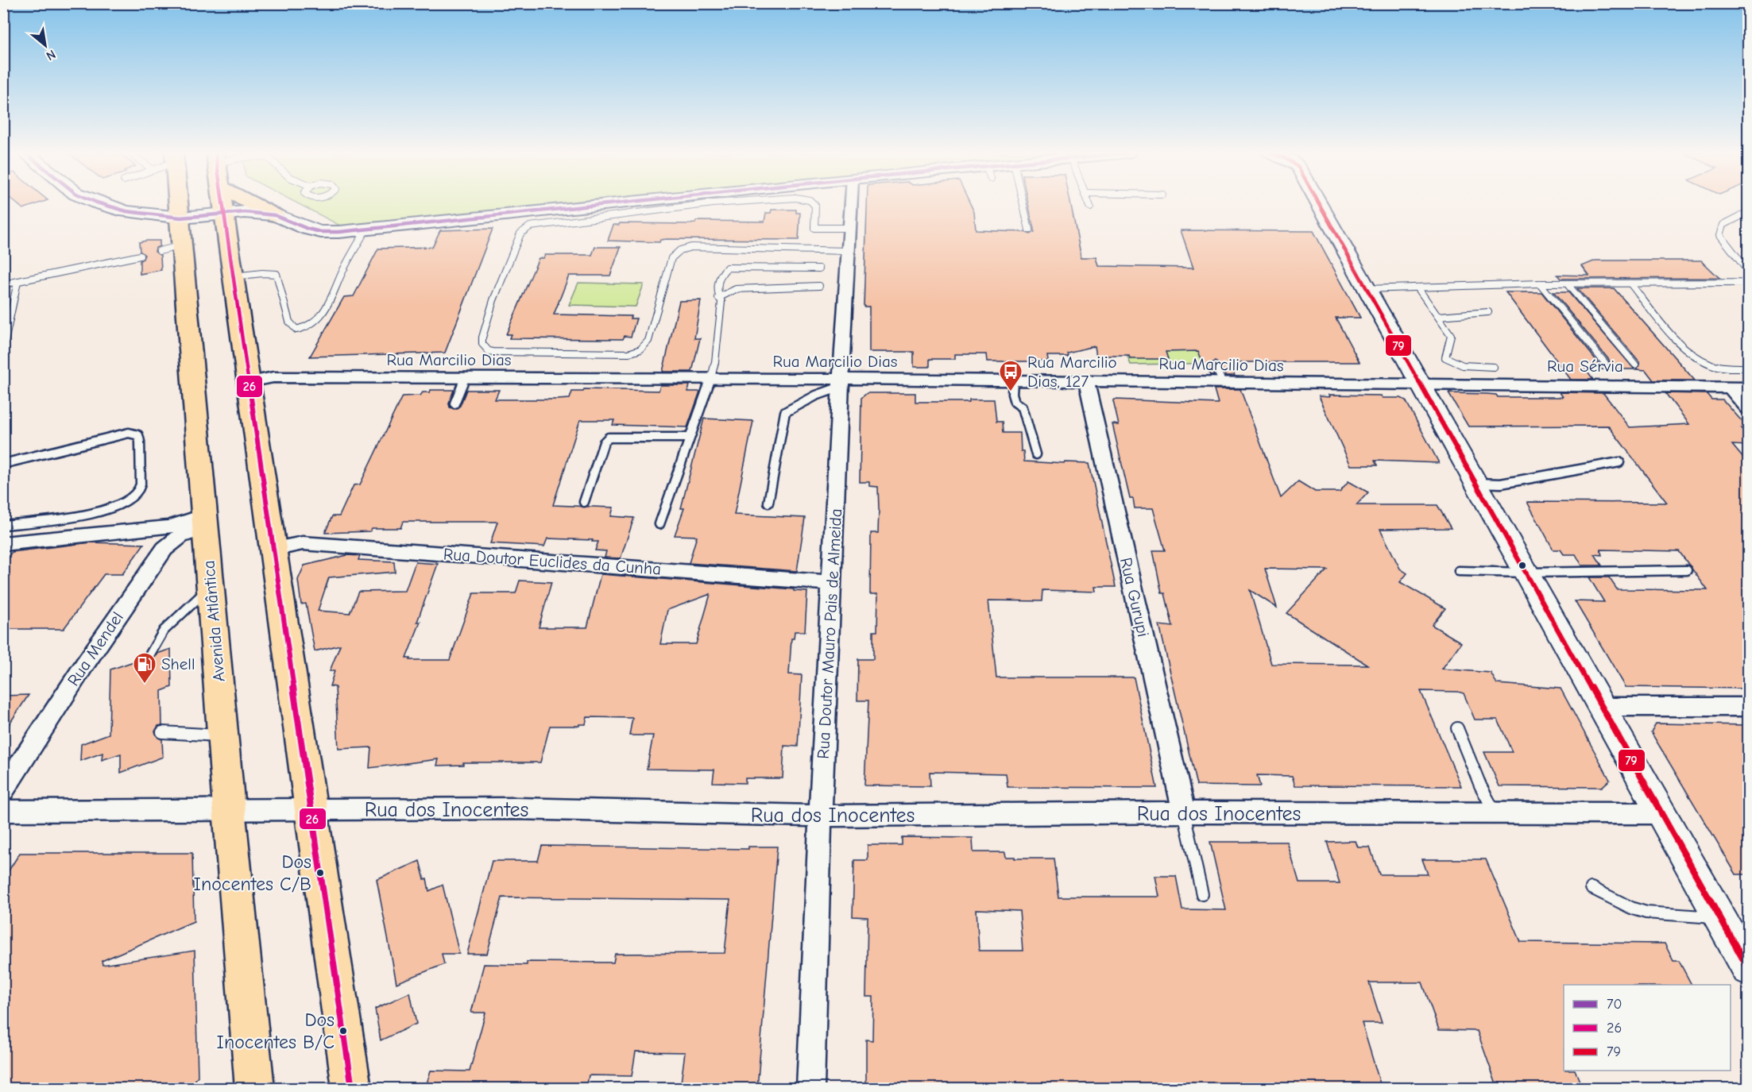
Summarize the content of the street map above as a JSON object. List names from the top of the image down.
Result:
{
  "streets": {
    "main road": ["Avenida Atlântica"],
    "street": [
      "Rua Marcilio Dias",
      "Rua Sérvia",
      "Rua Doutor Euclides da Cunha",
      "Rua Gurupi",
      "Rua Doutor Mauro Pais de Almeida",
      "Rua Mendel",
      "Rua dos Inocentes"
    ]
  },
  "crossings": [
    ["Rua Marcilio Dias", "Rua Sérvia"],
    ["Rua Marcilio Dias", "Rua Gurupi"],
    ["Rua Marcilio Dias", "Rua Doutor Mauro Pais de Almeida"],
    ["Rua Doutor Euclides da Cunha", "Rua Doutor Mauro Pais de Almeida"],
    ["Rua Gurupi", "Rua dos Inocentes"],
    ["Avenida Atlântica", "Rua Mendel"],
    ["Avenida Atlântica", "Rua dos Inocentes"],
    ["Rua Doutor Mauro Pais de Almeida", "Rua dos Inocentes"]
  ],
  "places": {
    "bus stop": ["Rua Marcilio Dias, 127"],
    "fuel station": ["Shell"],
    "other": ["Dos Inocentes C/B", "Dos Inocentes B/C"]
  },
  "lines": ["transit line 70", "transit line 26", "transit line 79"],
  "legend": ["70", "26", "79"],
  "north": "bottom right"
}
